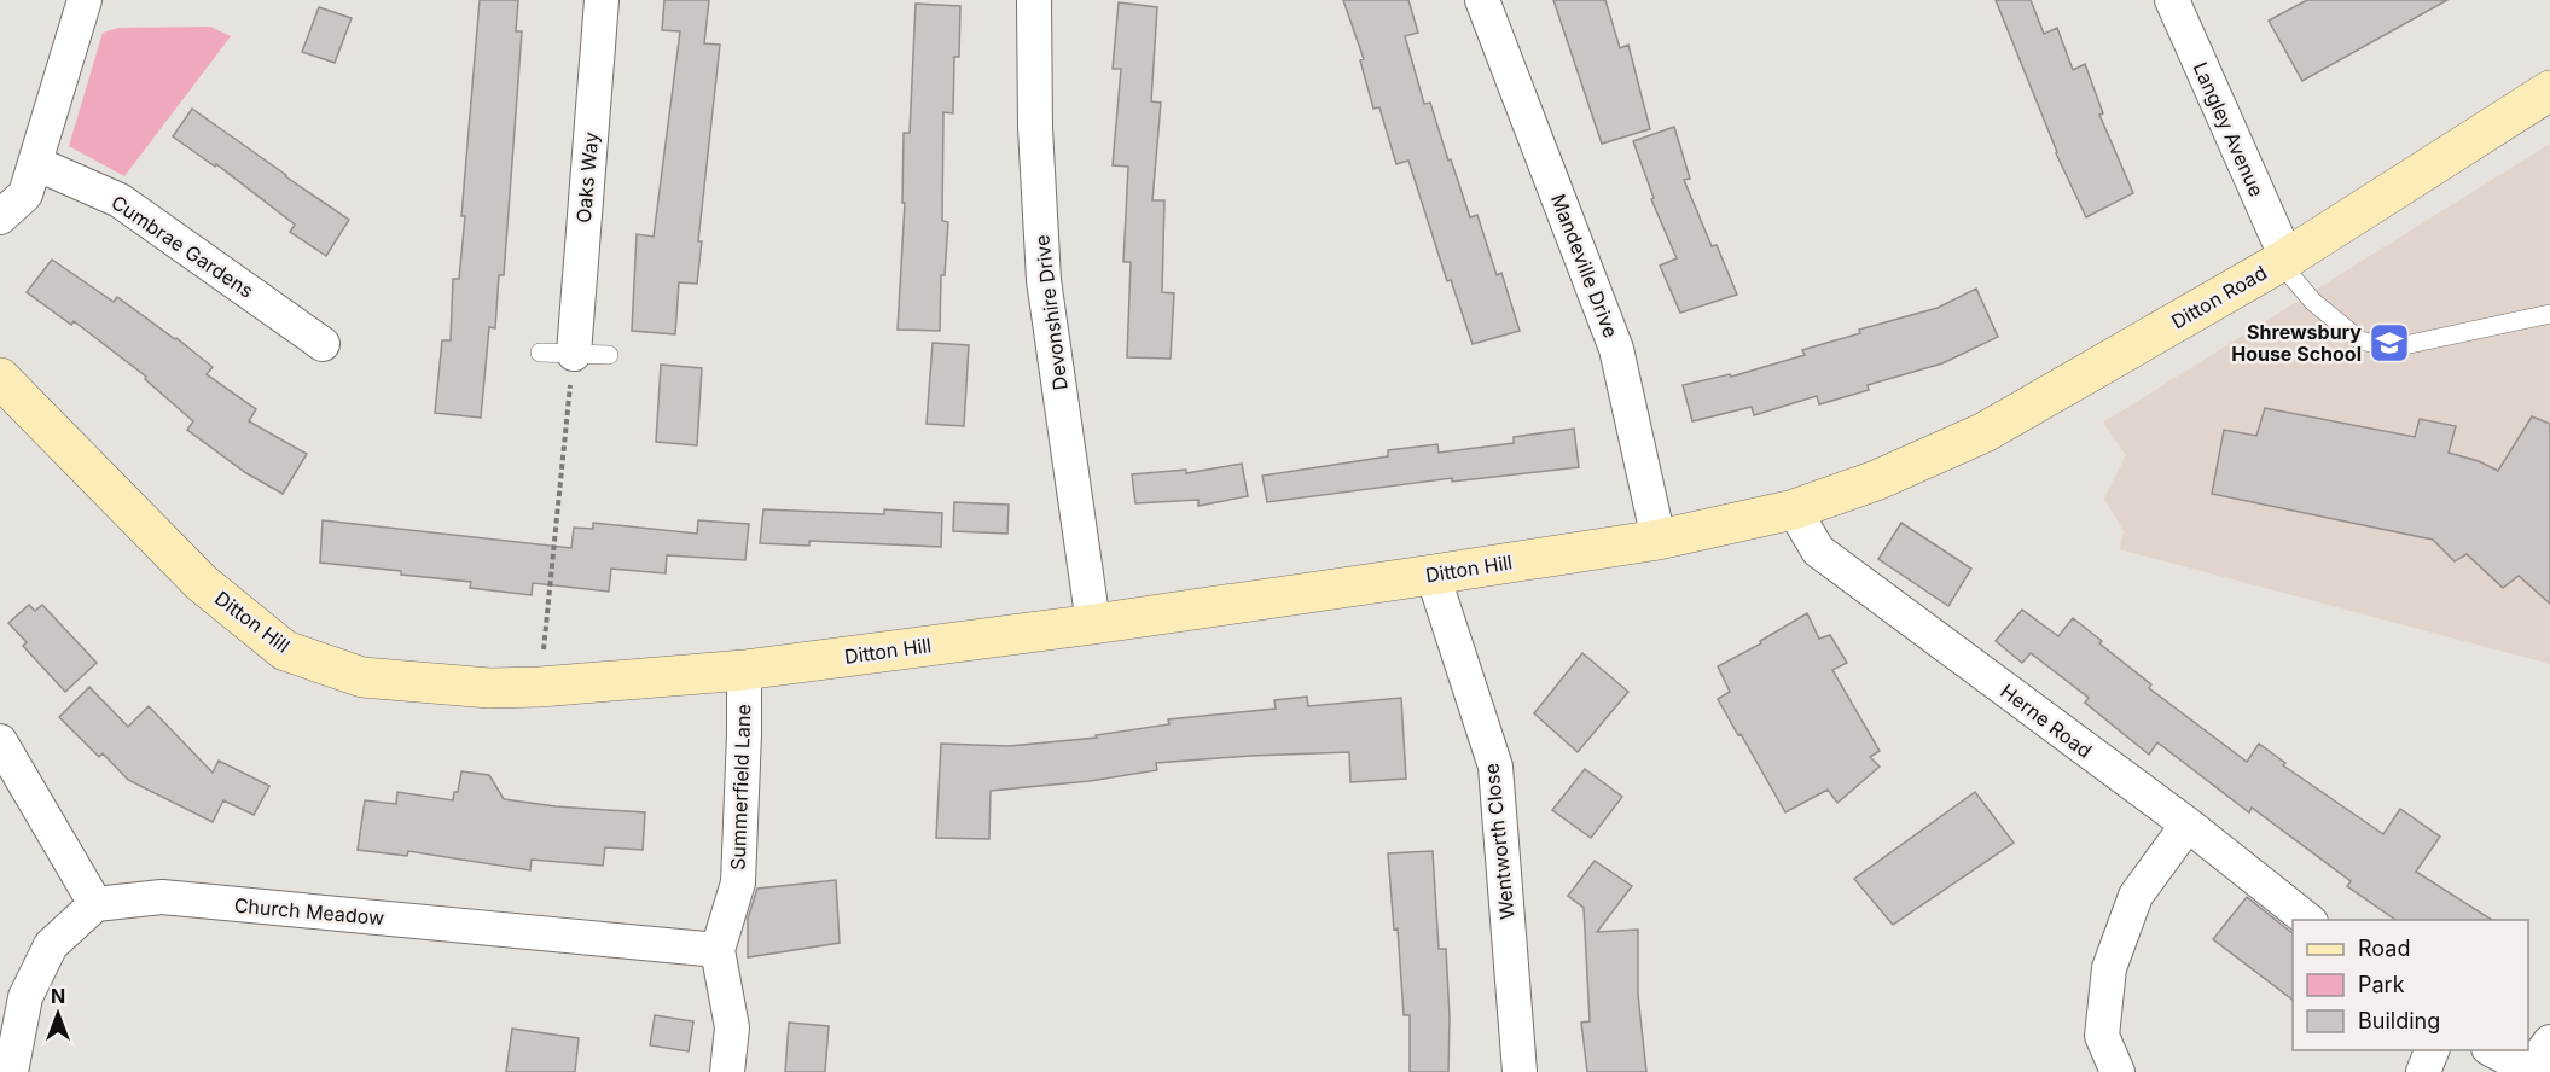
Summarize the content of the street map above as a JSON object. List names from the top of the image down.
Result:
{
  "streets": {
    "street": [
      "Langley Avenue",
      "Oaks Way",
      "Cumbrae Gardens",
      "Mandeville Drive",
      "Ditton Road",
      "Devonshire Drive",
      "Ditton Hill",
      "Herne Road",
      "Summerfield Lane",
      "Wentworth Close",
      "Church Meadow"
    ]
  },
  "crossings": [
    ["Langley Avenue", "Ditton Road"],
    ["Mandeville Drive", "Ditton Hill"],
    ["Ditton Road", "Ditton Hill"],
    ["Devonshire Drive", "Ditton Hill"],
    ["Ditton Hill", "Herne Road"],
    ["Ditton Hill", "Summerfield Lane"],
    ["Ditton Hill", "Wentworth Close"],
    ["Summerfield Lane", "Church Meadow"]
  ],
  "places": {
    "school or university": ["Shrewsbury House School"]
  },
  "legend": ["Road", "Park", "Building"],
  "north": "top"
}
